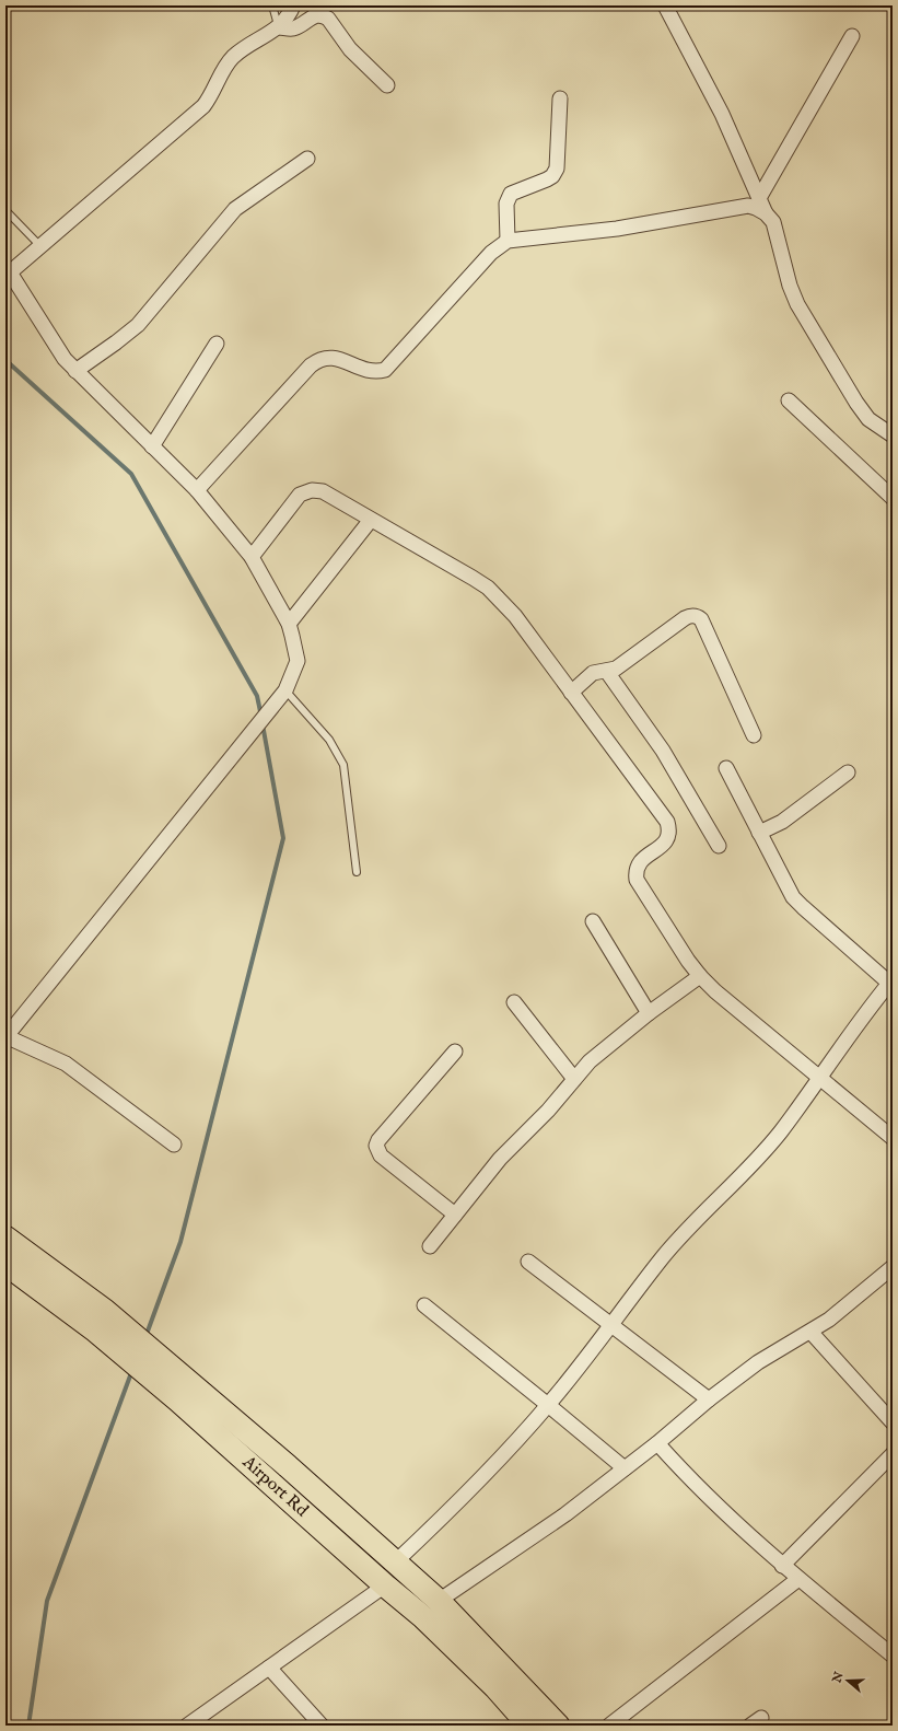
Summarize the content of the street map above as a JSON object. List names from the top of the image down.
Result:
{
  "streets": {
    "main road": ["Airport Rd"]
  },
  "north": "left"
}
